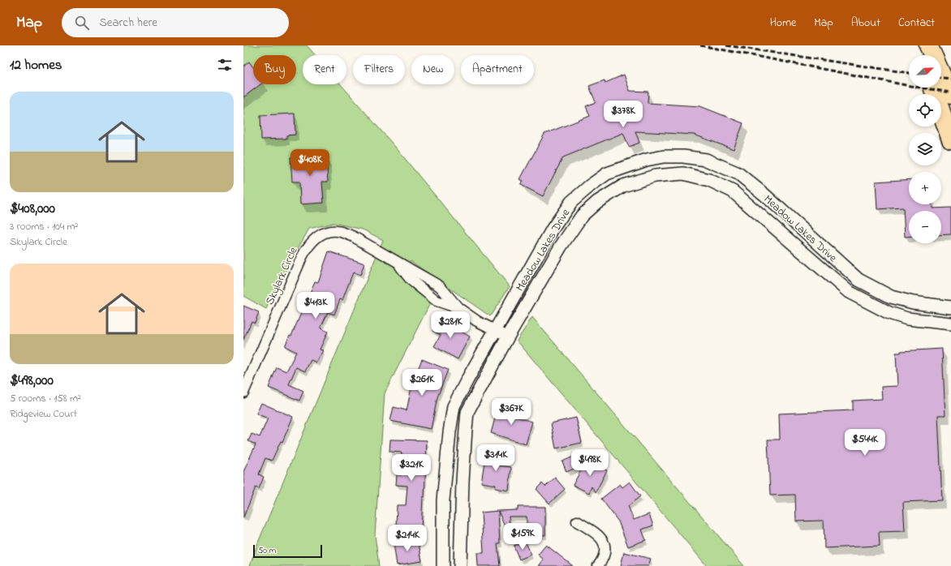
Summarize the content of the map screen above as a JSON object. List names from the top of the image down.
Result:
{
  "streets": {
    "street": ["Meadow Lakes Drive", "Skylark Circle"]
  },
  "crossings": [
    ["Meadow Lakes Drive", "Skylark Circle"]
  ],
  "scale_bar": "50 m",
  "north": "top right",
  "page": {
    "header": "Map",
    "search": "Search here",
    "nav": [
      "Home",
      "Map",
      "About",
      "Contact"
    ],
    "heading": "12 homes",
    "map_buttons": ["+", "−"],
    "chip": [
      "Buy",
      "Rent",
      "Filters",
      "New",
      "Apartment"
    ],
    "list": [
      {
        "name": "$408,000",
        "note": "3 rooms · 104 m² · Skylark Circle"
      },
      {
        "name": "$498,000",
        "note": "5 rooms · 158 m² · Ridgeview Court"
      }
    ],
    "price": [
      "$378K",
      "$408K",
      "$413K",
      "$281K",
      "$261K",
      "$367K",
      "$544K",
      "$314K",
      "$498K",
      "$321K",
      "$159K",
      "$214K"
    ],
    "scale": "50 m"
  }
}
